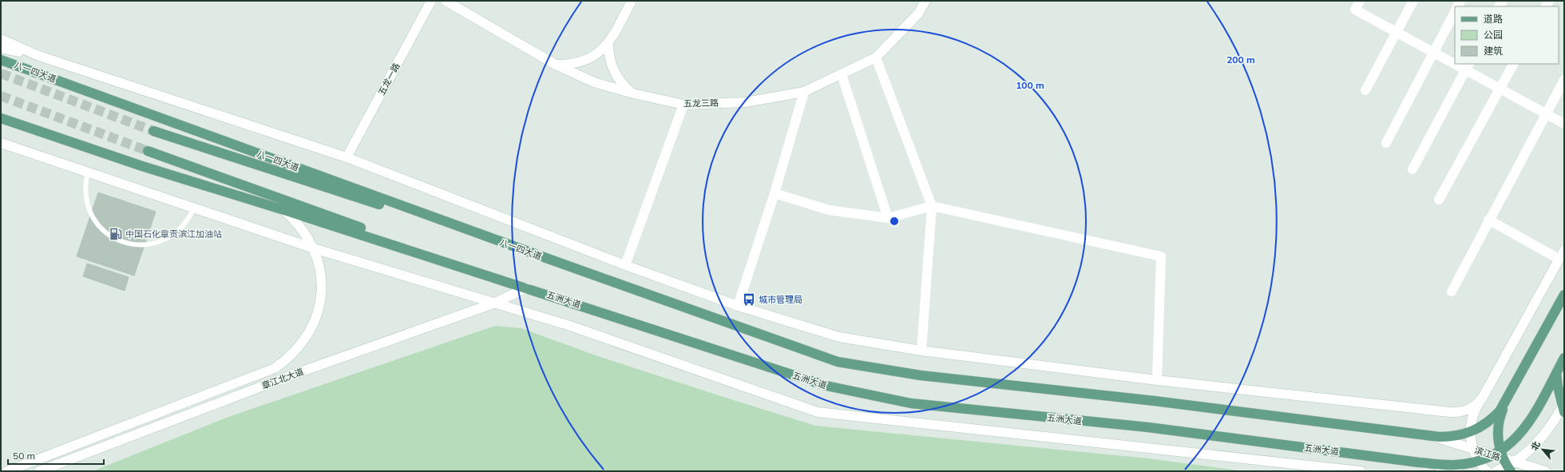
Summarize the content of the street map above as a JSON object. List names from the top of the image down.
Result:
{
  "streets": {
    "main road": ["八一四大道", "五洲大道"],
    "street": [
      "五龙一路",
      "五龙三路",
      "章江北大道",
      "滨江路"
    ]
  },
  "crossings": [
    ["五洲大道", "章江北大道"],
    ["五洲大道", "滨江路"]
  ],
  "places": {
    "fuel station": ["中国石化章贡滨江加油站"],
    "bus stop": ["城市管理局"]
  },
  "legend": ["道路", "公园", "建筑"],
  "scale_bar": "50 m",
  "north": "top left",
  "rings": ["200 m", "100 m"]
}
